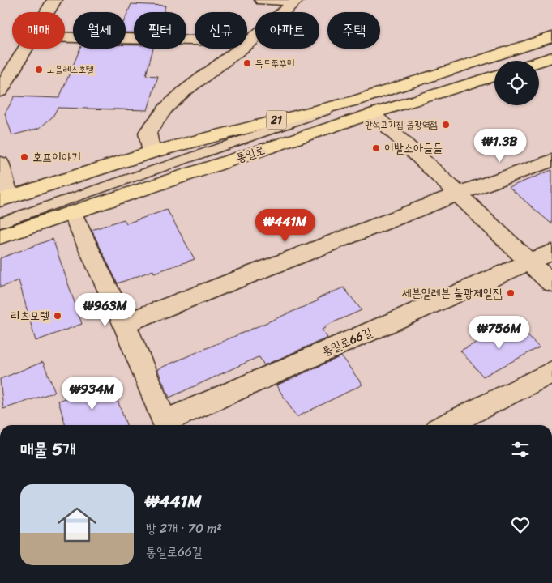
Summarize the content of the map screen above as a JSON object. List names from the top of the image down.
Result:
{
  "streets": {
    "main road": ["21", "통일로"],
    "street": ["통일로66길"]
  },
  "places": [
    "독도쭈꾸미",
    "노블레스호텔",
    "만석고기집 불광역점",
    "이발소아들들",
    "호프이야기",
    "세븐일레븐 불광제일점",
    "리츠모텔"
  ],
  "page": {
    "chip": [
      "매매",
      "월세",
      "필터",
      "신규",
      "아파트",
      "주택"
    ],
    "price": [
      "₩1.3B",
      "₩441M",
      "₩963M",
      "₩756M",
      "₩934M"
    ],
    "heading": "매물 5개",
    "list": [
      {
        "name": "₩441M",
        "note": "방 2개 · 70 m² · 통일로66길"
      }
    ]
  }
}
